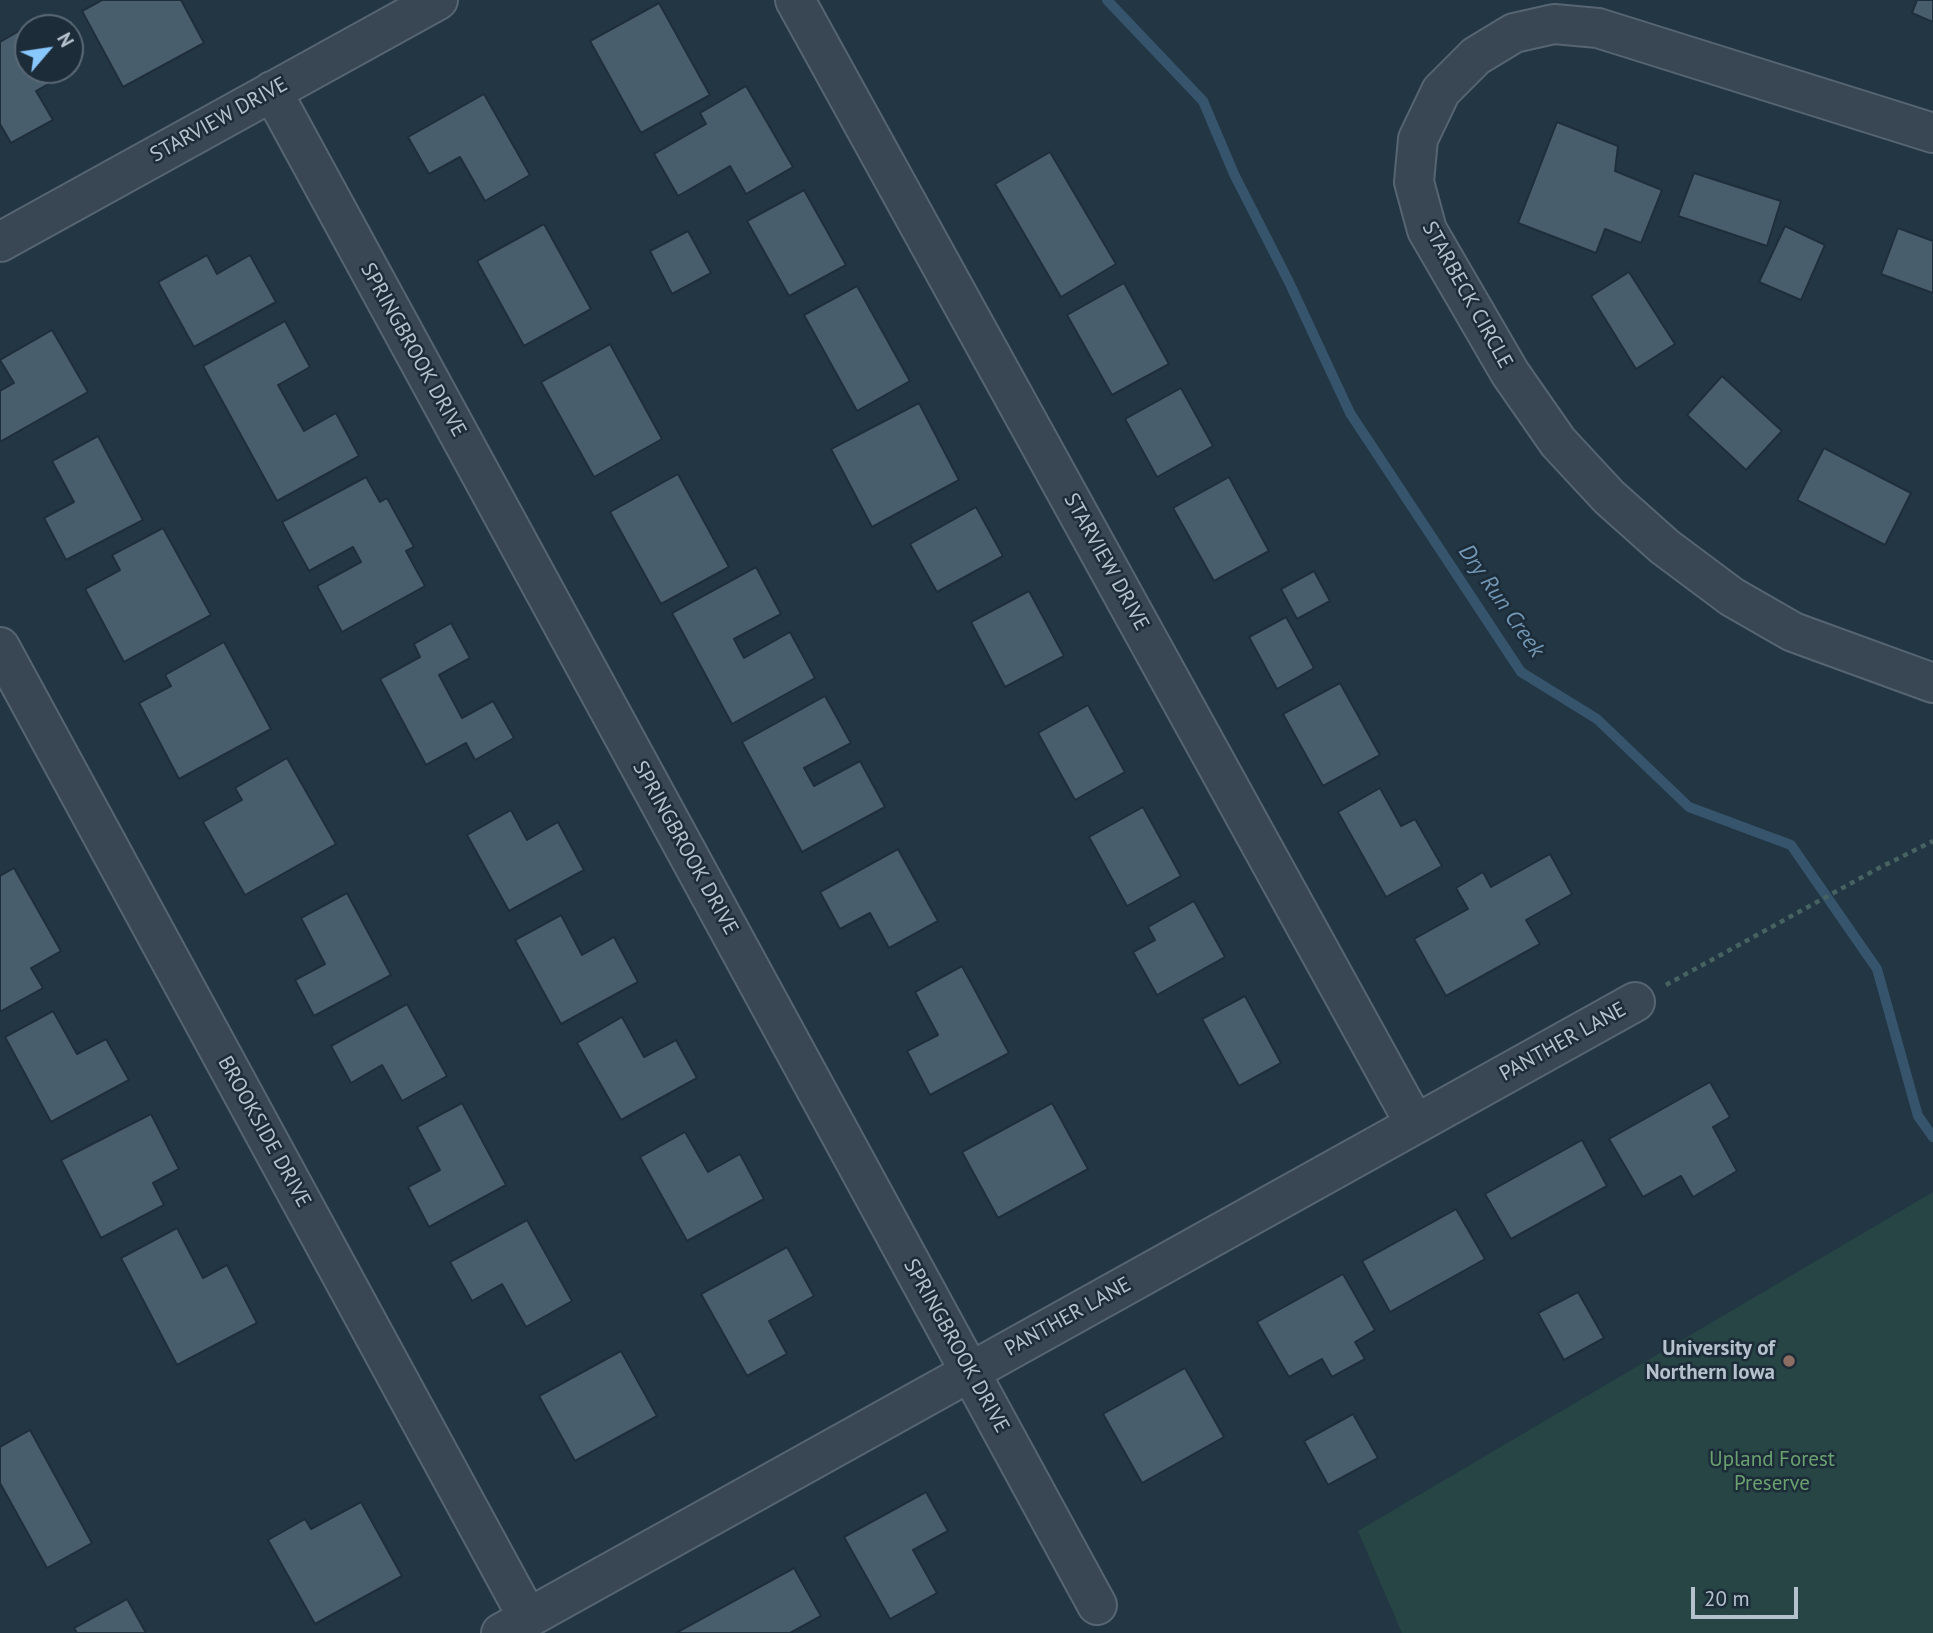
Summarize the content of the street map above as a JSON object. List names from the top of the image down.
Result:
{
  "streets": {
    "street": [
      "STARVIEW DRIVE",
      "STARBECK CIRCLE",
      "SPRINGBROOK DRIVE",
      "PANTHER LANE",
      "BROOKSIDE DRIVE"
    ]
  },
  "crossings": [
    ["STARVIEW DRIVE", "SPRINGBROOK DRIVE"],
    ["STARVIEW DRIVE", "PANTHER LANE"],
    ["SPRINGBROOK DRIVE", "PANTHER LANE"],
    ["PANTHER LANE", "BROOKSIDE DRIVE"]
  ],
  "water": ["Dry Run Creek"],
  "parks": ["Upland Forest Preserve"],
  "places": ["University of Northern Iowa"],
  "scale_bar": "20 m",
  "north": "top right"
}
